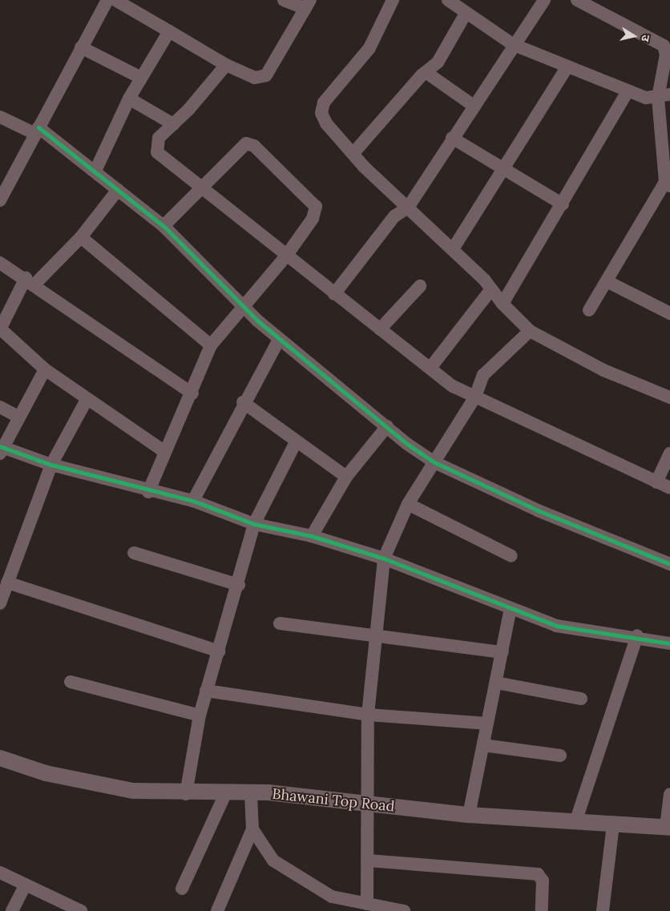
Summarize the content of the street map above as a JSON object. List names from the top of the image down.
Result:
{
  "streets": {
    "street": ["Bhawani Top Road"]
  },
  "north": "right"
}
